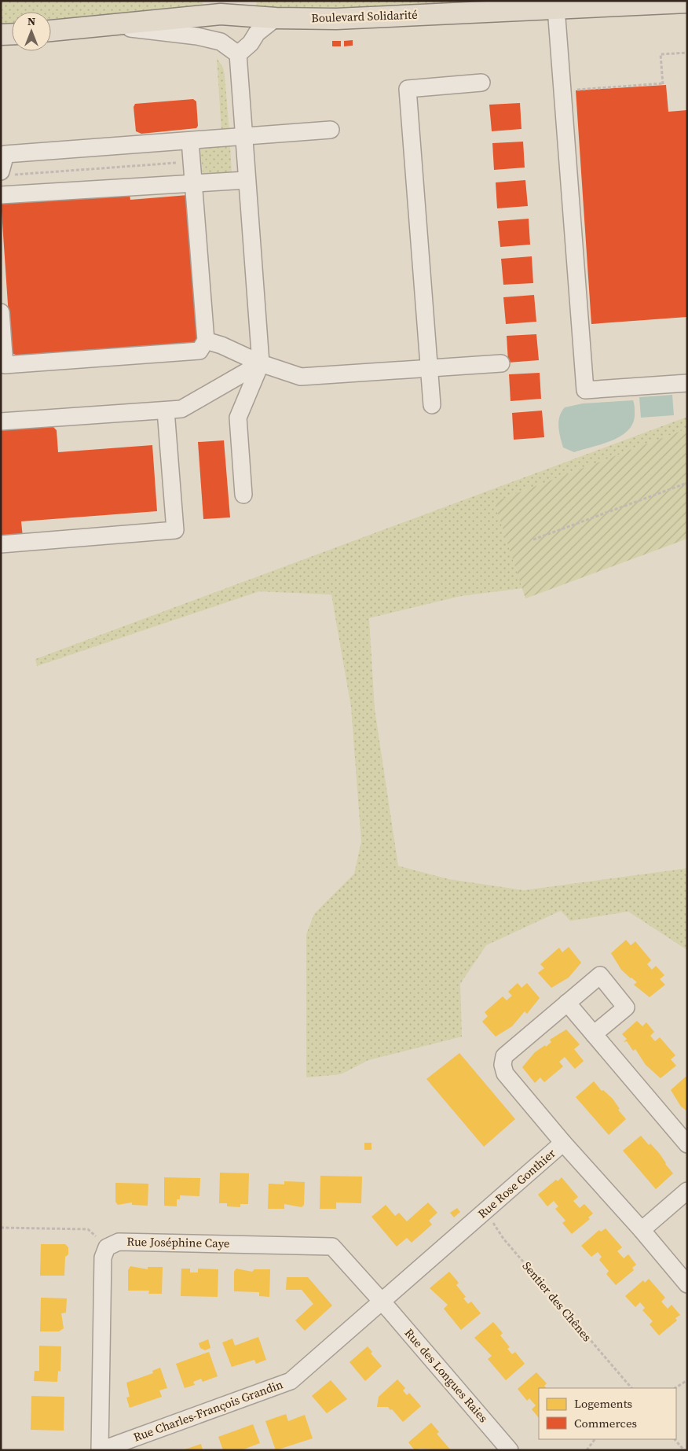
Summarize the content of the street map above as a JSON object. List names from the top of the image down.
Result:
{
  "streets": {
    "main road": ["Boulevard Solidarité"],
    "street": [
      "Rue Rose Gonthier",
      "Rue Joséphine Caye",
      "Rue des Longues Raies",
      "Rue Charles-François Grandin"
    ],
    "path": ["Sentier des Chênes"]
  },
  "crossings": [
    ["Rue Rose Gonthier", "Rue Joséphine Caye"],
    ["Rue Rose Gonthier", "Sentier des Chênes"],
    ["Rue Rose Gonthier", "Rue des Longues Raies"],
    ["Rue Rose Gonthier", "Rue Charles-François Grandin"],
    ["Rue Joséphine Caye", "Rue des Longues Raies"],
    ["Rue Joséphine Caye", "Rue Charles-François Grandin"],
    ["Rue des Longues Raies", "Rue Charles-François Grandin"]
  ],
  "legend": ["Logements", "Commerces"],
  "north": "top"
}
